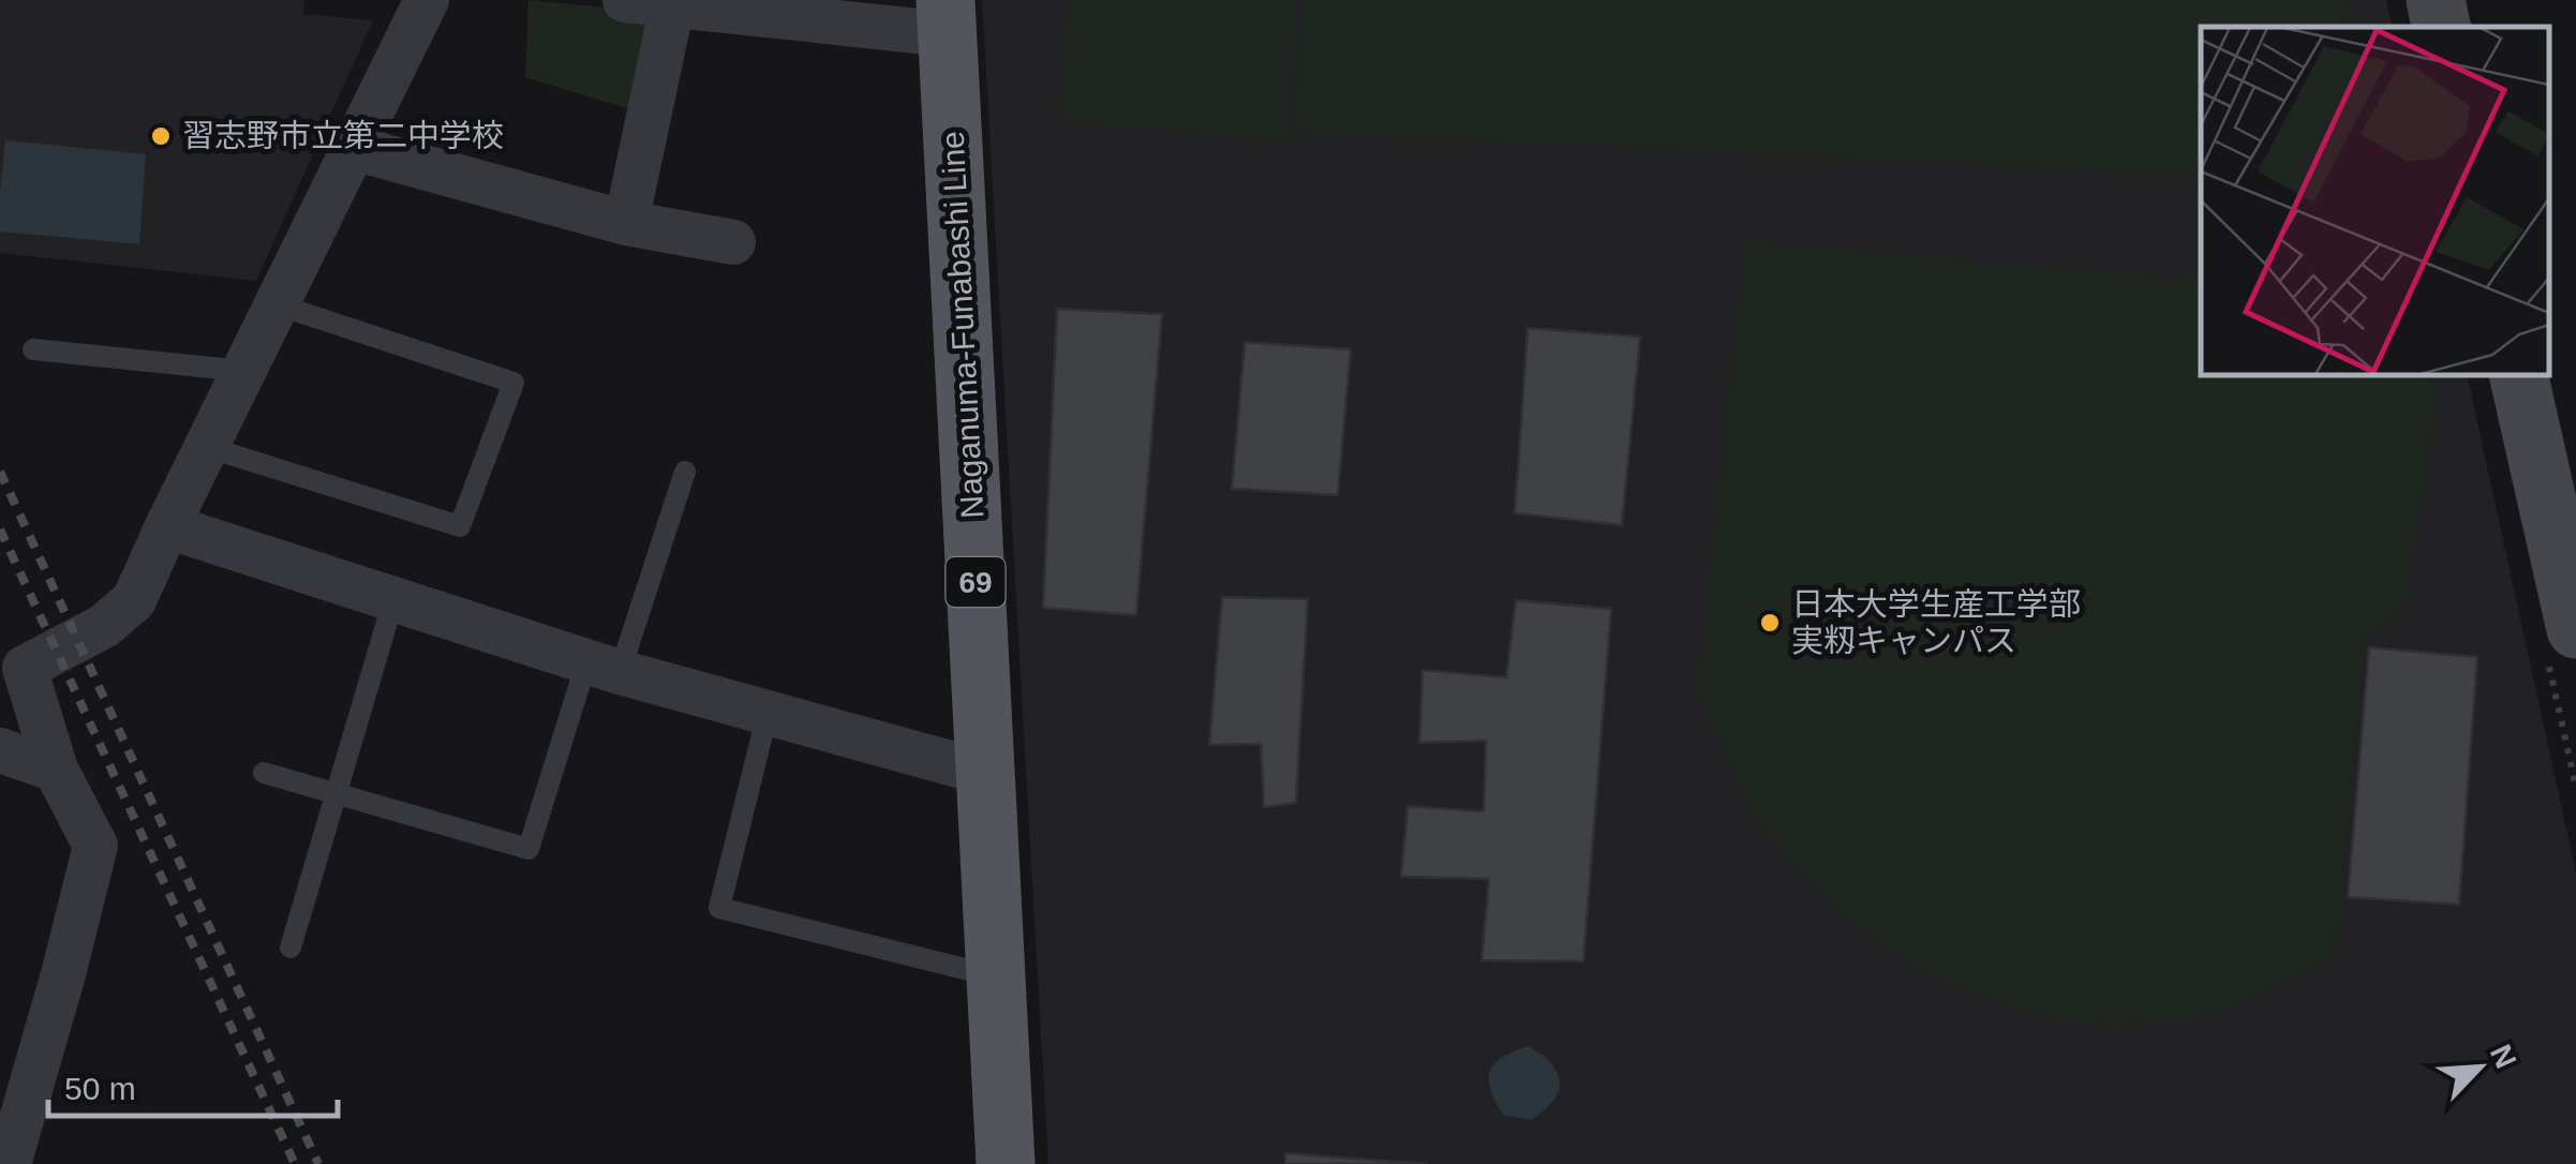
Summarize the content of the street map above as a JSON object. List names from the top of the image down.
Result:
{
  "streets": {
    "main road": ["Naganuma-Funabashi Line", "69"]
  },
  "places": ["習志野市立第二中学校", "日本大学生産工学部 実籾キャンパス"],
  "scale_bar": "50 m",
  "north": "top right"
}
